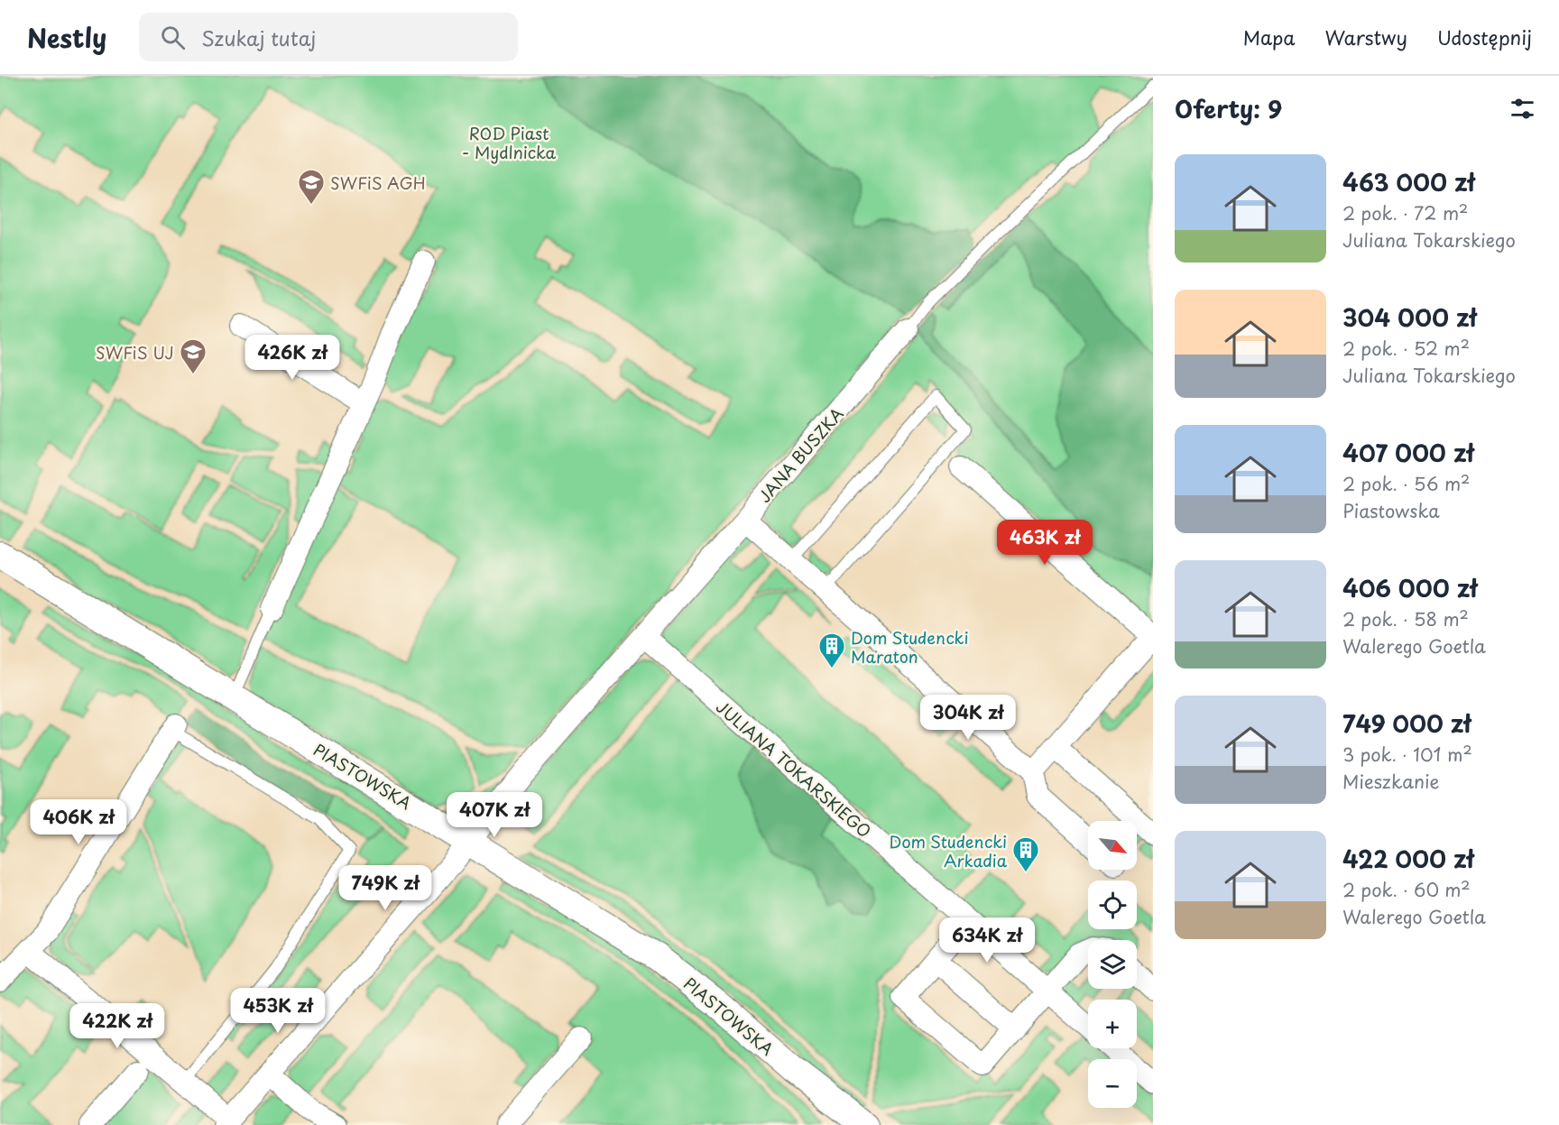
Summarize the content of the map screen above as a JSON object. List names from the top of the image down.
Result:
{
  "streets": {
    "street": ["JANA BUSZKA", "JULIANA TOKARSKIEGO", "PIASTOWSKA"]
  },
  "crossings": [
    ["JANA BUSZKA", "JULIANA TOKARSKIEGO"],
    ["JANA BUSZKA", "PIASTOWSKA"]
  ],
  "parks": ["ROD Piast - Mydlnicka"],
  "places": {
    "school or university": ["SWFiS AGH", "SWFiS UJ"],
    "building": ["Dom Studencki Maraton", "Dom Studencki Arkadia"]
  },
  "north": "bottom right",
  "page": {
    "header": "Nestly",
    "search": "Szukaj tutaj",
    "nav": ["Mapa", "Warstwy", "Udostępnij"],
    "heading": "Oferty: 9",
    "list": [
      {
        "name": "463 000 zł",
        "note": "2 pok. · 72 m² · Juliana Tokarskiego"
      },
      {
        "name": "304 000 zł",
        "note": "2 pok. · 52 m² · Juliana Tokarskiego"
      },
      {
        "name": "407 000 zł",
        "note": "2 pok. · 56 m² · Piastowska"
      },
      {
        "name": "406 000 zł",
        "note": "2 pok. · 58 m² · Walerego Goetla"
      },
      {
        "name": "749 000 zł",
        "note": "3 pok. · 101 m² · Mieszkanie"
      },
      {
        "name": "422 000 zł",
        "note": "2 pok. · 60 m² · Walerego Goetla"
      }
    ],
    "price": [
      "426K zł",
      "463K zł",
      "304K zł",
      "407K zł",
      "406K zł",
      "749K zł",
      "634K zł",
      "453K zł",
      "422K zł"
    ],
    "map_buttons": ["+", "−"]
  }
}
